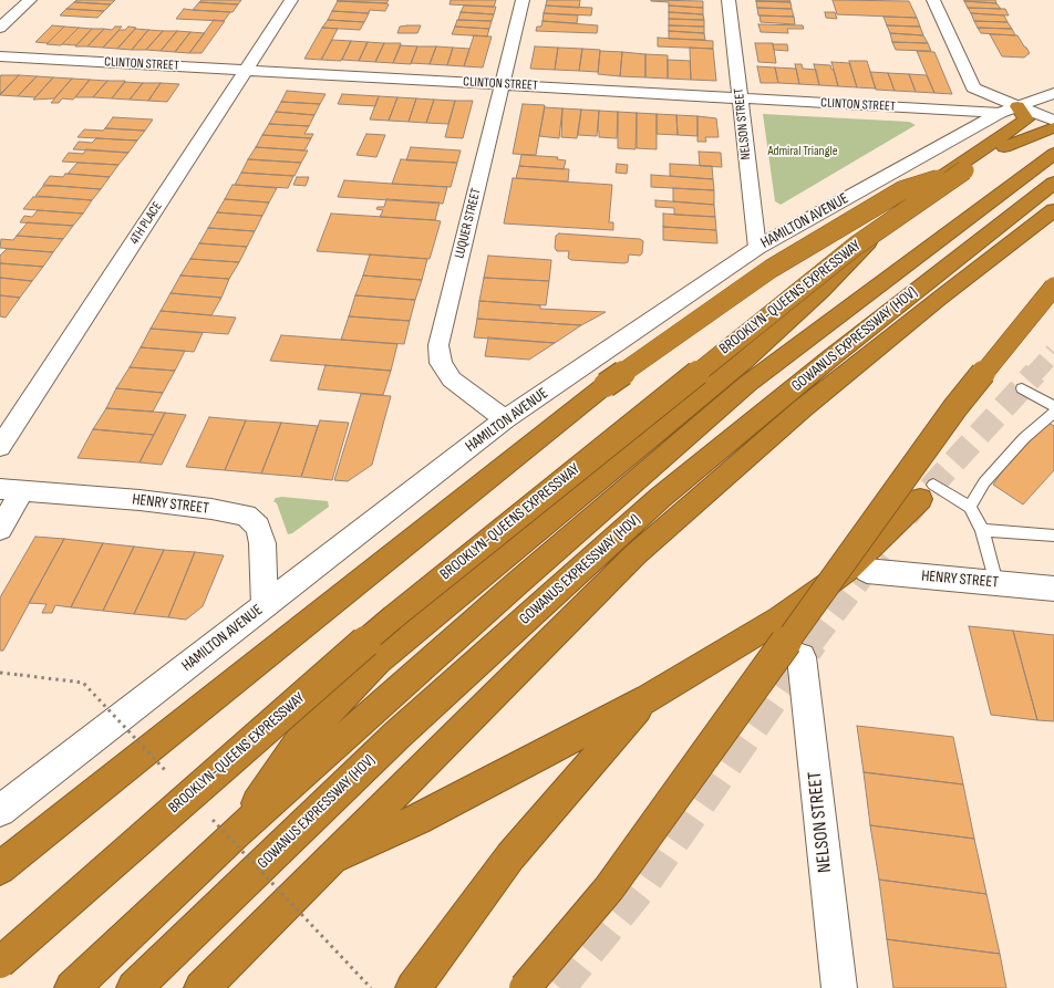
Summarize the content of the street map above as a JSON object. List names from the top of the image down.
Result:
{
  "streets": {
    "highway": ["BROOKLYN-QUEENS EXPRESSWAY", "GOWANUS EXPRESSWAY (HOV)"],
    "street": [
      "CLINTON STREET",
      "NELSON STREET",
      "HAMILTON AVENUE",
      "4TH PLACE",
      "LUQUER STREET",
      "HENRY STREET"
    ]
  },
  "crossings": [
    ["CLINTON STREET", "NELSON STREET"],
    ["CLINTON STREET", "HAMILTON AVENUE"],
    ["CLINTON STREET", "4TH PLACE"],
    ["CLINTON STREET", "LUQUER STREET"],
    ["NELSON STREET", "HAMILTON AVENUE"],
    ["HAMILTON AVENUE", "LUQUER STREET"],
    ["HAMILTON AVENUE", "HENRY STREET"]
  ],
  "parks": ["Admiral Triangle"]
}
